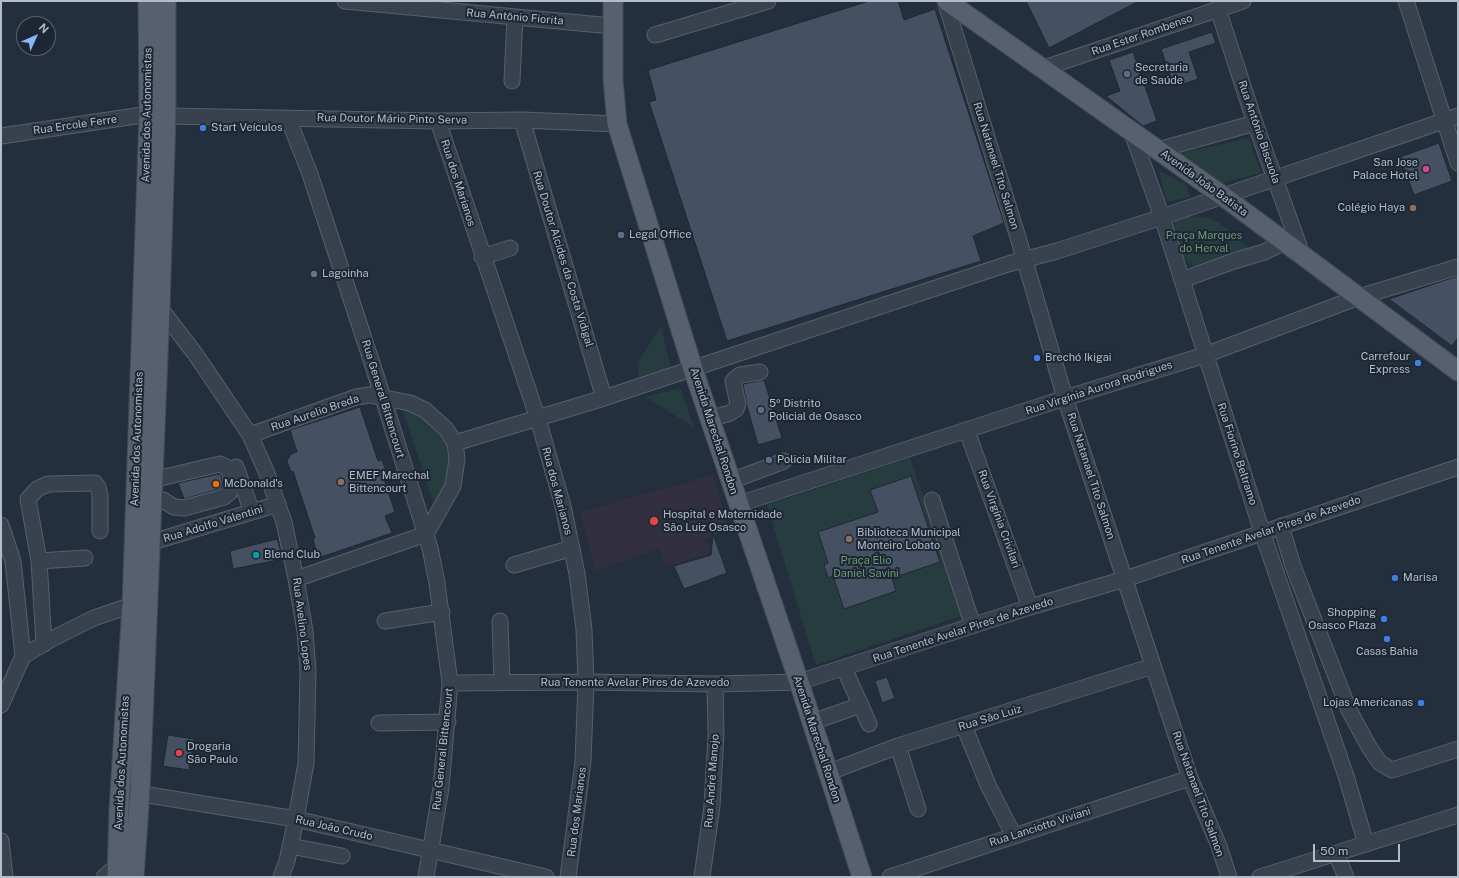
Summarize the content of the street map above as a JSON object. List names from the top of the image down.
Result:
{
  "streets": {
    "main road": ["Avenida dos Autonomistas", "Avenida João Batista", "Avenida Marechal Rondon"],
    "street": [
      "Rua Antônio Fiorita",
      "Rua Ester Rombenso",
      "Rua Doutor Mário Pinto Serva",
      "Rua Ercole Ferre",
      "Rua Antônio Biscuola",
      "Rua Natanael Tito Salmon",
      "Rua dos Marianos",
      "Rua Doutor Alcides da Costa Vidigal",
      "Rua Virgínia Aurora Rodrigues",
      "Rua General Bittencourt",
      "Rua Aurelio Breda",
      "Rua Fiorino Beltramo",
      "Rua Virgínia Crivilari",
      "Rua Adolfo Valentini",
      "Rua Tenente Avelar Pires de Azevedo",
      "Rua Avelino Lopes",
      "Rua São Luiz",
      "Rua André Manojo",
      "Rua Lanciotto Viviani",
      "Rua João Crudo"
    ]
  },
  "crossings": [
    ["Rua Antônio Fiorita", "Avenida Marechal Rondon"],
    ["Rua Ester Rombenso", "Rua Antônio Biscuola"],
    ["Rua Ester Rombenso", "Avenida João Batista"],
    ["Avenida dos Autonomistas", "Rua Doutor Mário Pinto Serva"],
    ["Avenida dos Autonomistas", "Rua Ercole Ferre"],
    ["Avenida dos Autonomistas", "Rua Adolfo Valentini"],
    ["Avenida dos Autonomistas", "Rua Avelino Lopes"],
    ["Avenida dos Autonomistas", "Rua João Crudo"],
    ["Rua Doutor Mário Pinto Serva", "Rua Ercole Ferre"],
    ["Rua Doutor Mário Pinto Serva", "Rua dos Marianos"],
    ["Rua Doutor Mário Pinto Serva", "Rua Doutor Alcides da Costa Vidigal"],
    ["Rua Doutor Mário Pinto Serva", "Rua General Bittencourt"],
    ["Rua Doutor Mário Pinto Serva", "Avenida Marechal Rondon"],
    ["Rua Antônio Biscuola", "Avenida João Batista"],
    ["Rua Natanael Tito Salmon", "Avenida João Batista"],
    ["Rua Natanael Tito Salmon", "Rua Virgínia Aurora Rodrigues"],
    ["Rua Natanael Tito Salmon", "Rua Tenente Avelar Pires de Azevedo"],
    ["Rua Natanael Tito Salmon", "Rua São Luiz"],
    ["Rua Natanael Tito Salmon", "Rua Lanciotto Viviani"],
    ["Rua dos Marianos", "Rua Tenente Avelar Pires de Azevedo"],
    ["Avenida João Batista", "Rua Virgínia Aurora Rodrigues"],
    ["Avenida João Batista", "Rua Fiorino Beltramo"],
    ["Rua Virgínia Aurora Rodrigues", "Avenida Marechal Rondon"],
    ["Rua Virgínia Aurora Rodrigues", "Rua Fiorino Beltramo"],
    ["Rua Virgínia Aurora Rodrigues", "Rua Virgínia Crivilari"],
    ["Rua General Bittencourt", "Rua Aurelio Breda"],
    ["Rua General Bittencourt", "Rua Tenente Avelar Pires de Azevedo"],
    ["Rua General Bittencourt", "Rua João Crudo"],
    ["Rua Aurelio Breda", "Rua Avelino Lopes"],
    ["Avenida Marechal Rondon", "Rua Tenente Avelar Pires de Azevedo"],
    ["Avenida Marechal Rondon", "Rua São Luiz"],
    ["Rua Fiorino Beltramo", "Rua Tenente Avelar Pires de Azevedo"],
    ["Rua Virgínia Crivilari", "Rua Tenente Avelar Pires de Azevedo"],
    ["Rua Adolfo Valentini", "Rua Avelino Lopes"],
    ["Rua Tenente Avelar Pires de Azevedo", "Rua André Manojo"],
    ["Rua Avelino Lopes", "Rua João Crudo"]
  ],
  "parks": ["Praça Marques do Herval", "Praça Élio Daniel Savini"],
  "places": [
    "Secretaria de Saúde",
    "Start Veículos",
    "San Jose Palace Hotel",
    "Colégio Haya",
    "Legal Office",
    "Lagoinha",
    "Brechó Ikigai",
    "Carrefour Express",
    "5º Distrito Policial de Osasco",
    "Policia Militar",
    "EMEF Marechal Bittencourt",
    "McDonald's",
    "Hospital e Maternidade São Luiz Osasco",
    "Biblioteca Municipal Monteiro Lobato",
    "Blend Club",
    "Marisa",
    "Shopping Osasco Plaza",
    "Casas Bahia",
    "Lojas Americanas",
    "Drogaria São Paulo"
  ],
  "scale_bar": "50 m",
  "north": "top right"
}
